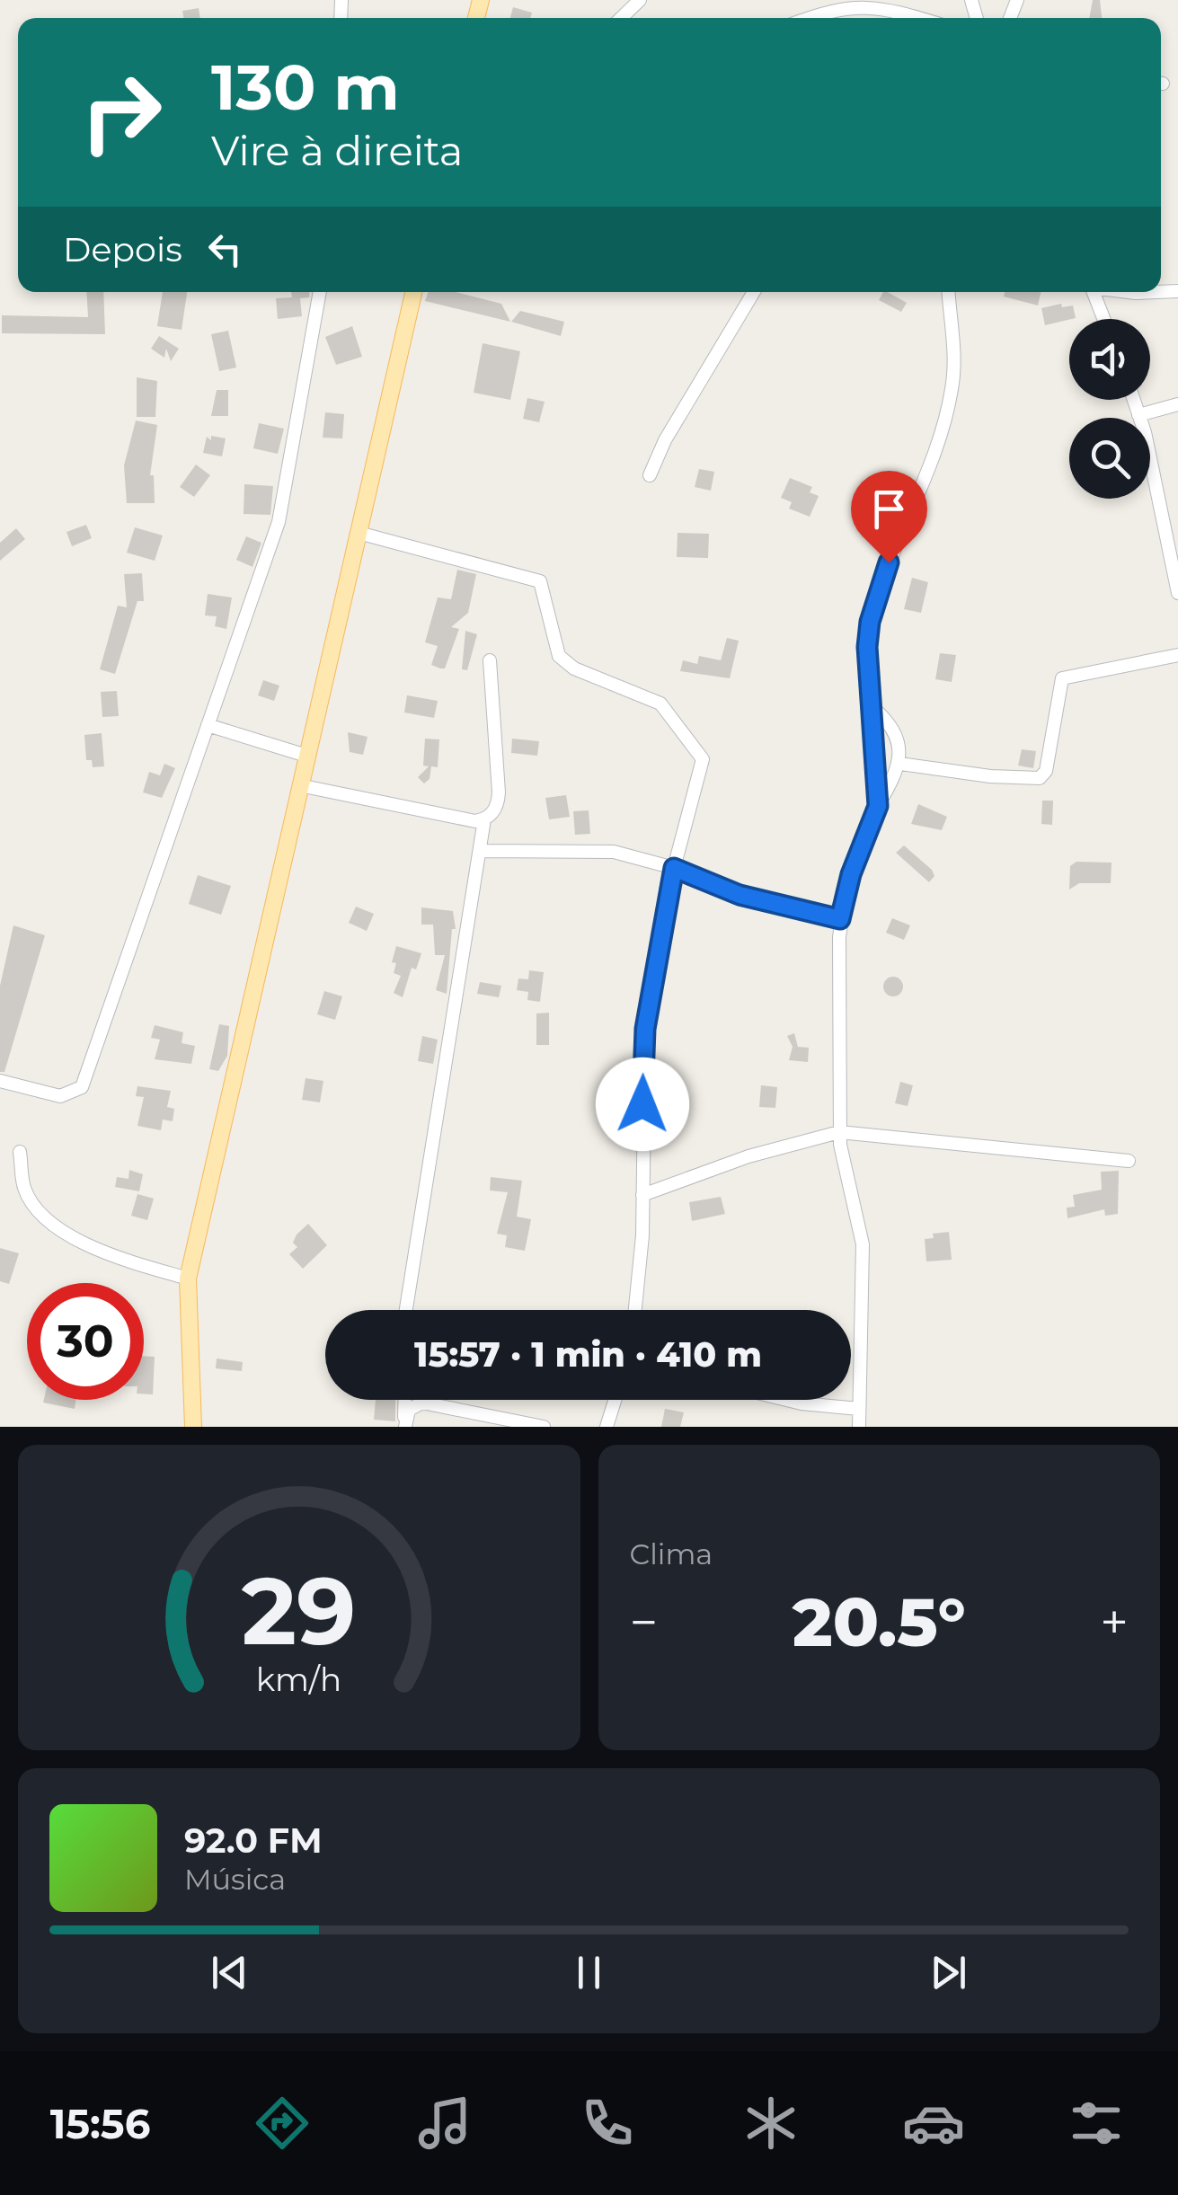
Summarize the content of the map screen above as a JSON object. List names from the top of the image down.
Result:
{
  "page": {
    "turn": ["130 m", "Vire à direita"],
    "then": "Depois",
    "limit": "30",
    "trip": "15:57 · 1 min · 410 m",
    "tile": "Clima",
    "heat": ["−", "20.5°", "+"],
    "song": ["92.0 FM", "Música"],
    "tabs": "15:56",
    "gauge": ["29", "km/h"]
  }
}
